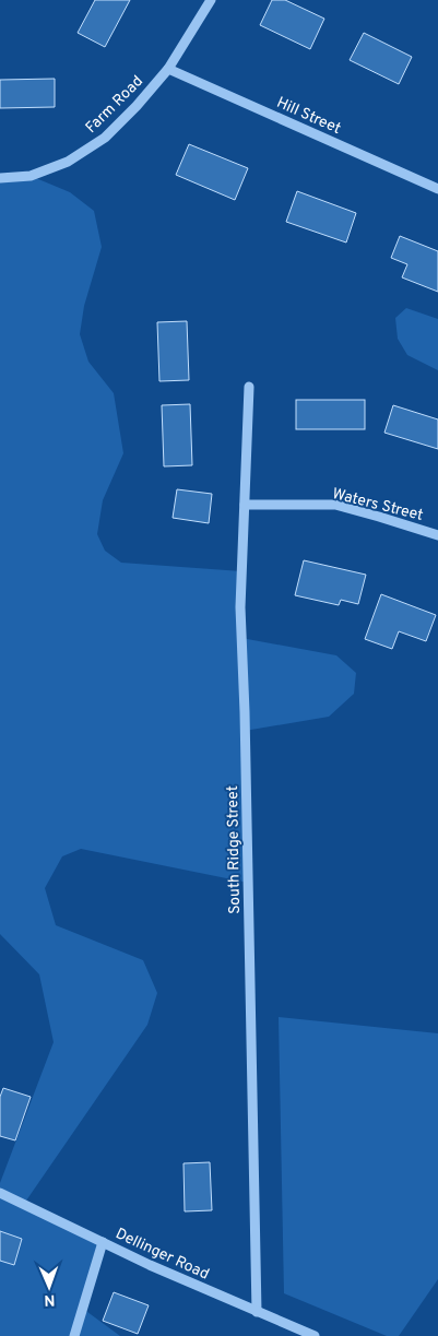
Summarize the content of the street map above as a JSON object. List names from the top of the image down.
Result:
{
  "streets": {
    "street": [
      "Farm Road",
      "Hill Street",
      "Waters Street",
      "South Ridge Street",
      "Dellinger Road"
    ]
  },
  "crossings": [
    ["Farm Road", "Hill Street"],
    ["Waters Street", "South Ridge Street"],
    ["South Ridge Street", "Dellinger Road"]
  ],
  "north": "bottom"
}
